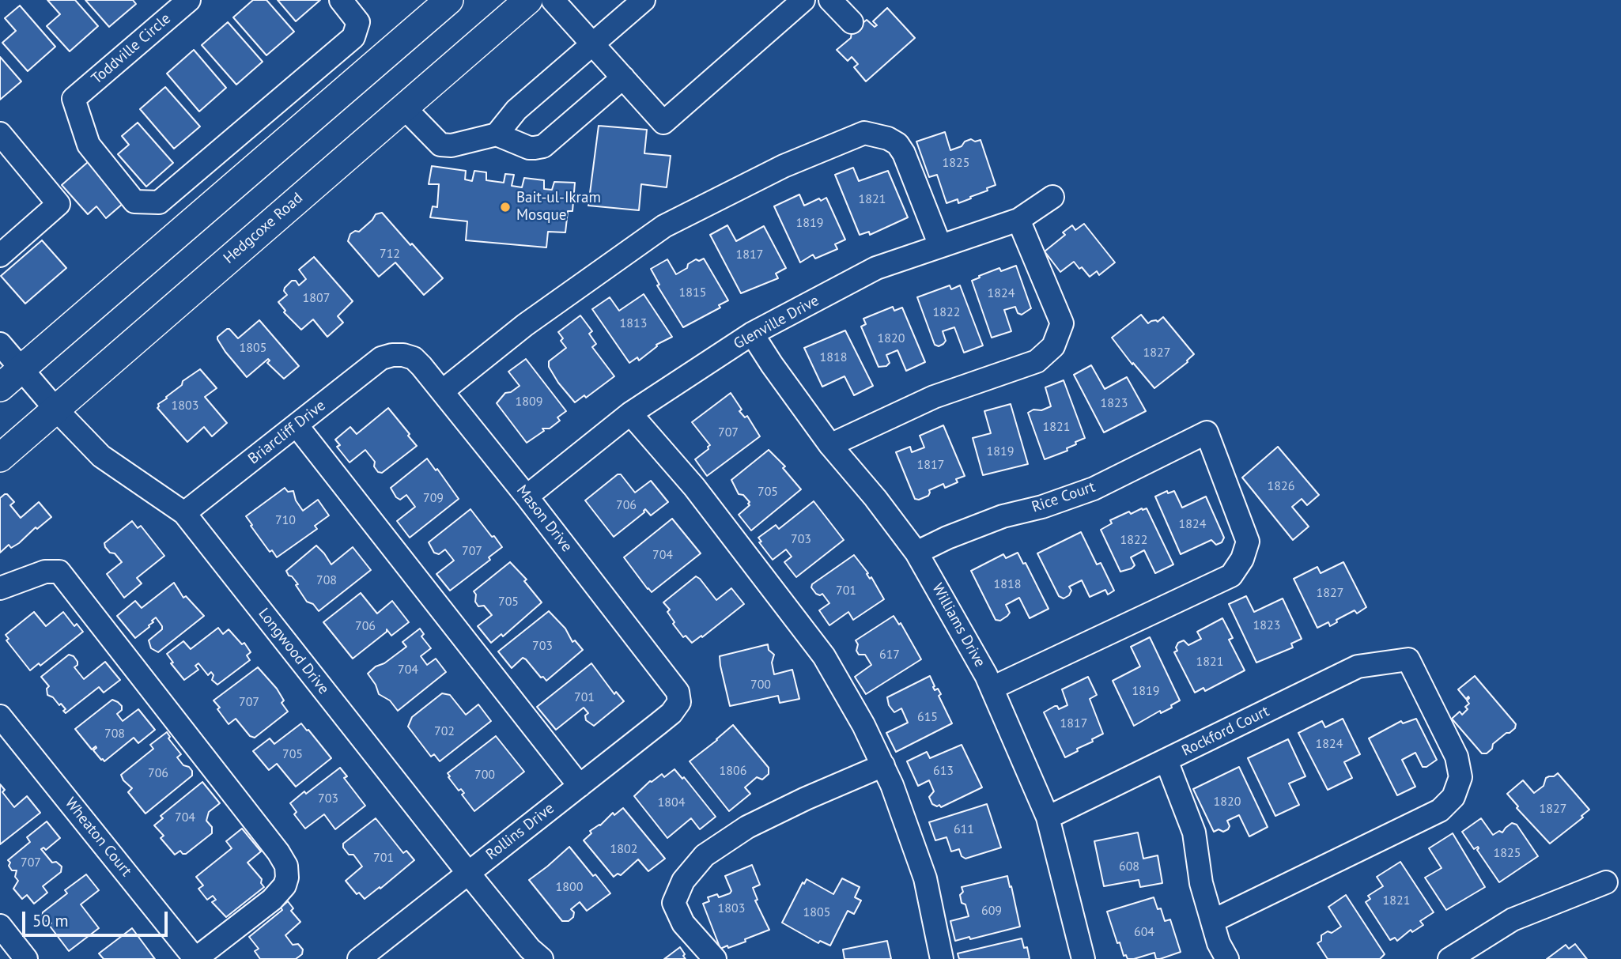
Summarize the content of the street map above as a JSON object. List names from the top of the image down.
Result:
{
  "streets": {
    "main road": ["Hedgcoxe Road"],
    "street": [
      "Toddville Circle",
      "Glenville Drive",
      "Briarcliff Drive",
      "Rice Court",
      "Mason Drive",
      "Williams Drive",
      "Longwood Drive",
      "Rockford Court",
      "Rollins Drive",
      "Wheaton Court"
    ]
  },
  "crossings": [
    ["Hedgcoxe Road", "Longwood Drive"],
    ["Glenville Drive", "Mason Drive"],
    ["Glenville Drive", "Williams Drive"],
    ["Briarcliff Drive", "Mason Drive"],
    ["Briarcliff Drive", "Longwood Drive"],
    ["Rice Court", "Williams Drive"],
    ["Mason Drive", "Rollins Drive"],
    ["Williams Drive", "Rockford Court"],
    ["Longwood Drive", "Rollins Drive"]
  ],
  "places": ["Bait-ul-Ikram Mosque"],
  "house_numbers": [
    "1825",
    "1821",
    "1819",
    "712",
    "1817",
    "1815",
    "1824",
    "1807",
    "1822",
    "1813",
    "1820",
    "1805",
    "1827",
    "1818",
    "1809",
    "1823",
    "1803",
    "1821",
    "707",
    "1819",
    "1817",
    "1826",
    "705",
    "709",
    "706",
    "710",
    "1824",
    "703",
    "1822",
    "707",
    "704",
    "708",
    "1818",
    "701",
    "1827",
    "705",
    "1823",
    "706",
    "703",
    "617",
    "1821",
    "704",
    "700",
    "1819",
    "701",
    "707",
    "615",
    "1817",
    "702",
    "708",
    "1824",
    "705",
    "1806",
    "613",
    "706",
    "700",
    "703",
    "1820",
    "1804",
    "1827",
    "704",
    "611",
    "1802",
    "1825",
    "701",
    "707",
    "608",
    "1800",
    "1821",
    "1803",
    "609",
    "1805",
    "604"
  ],
  "scale_bar": "50 m"
}
